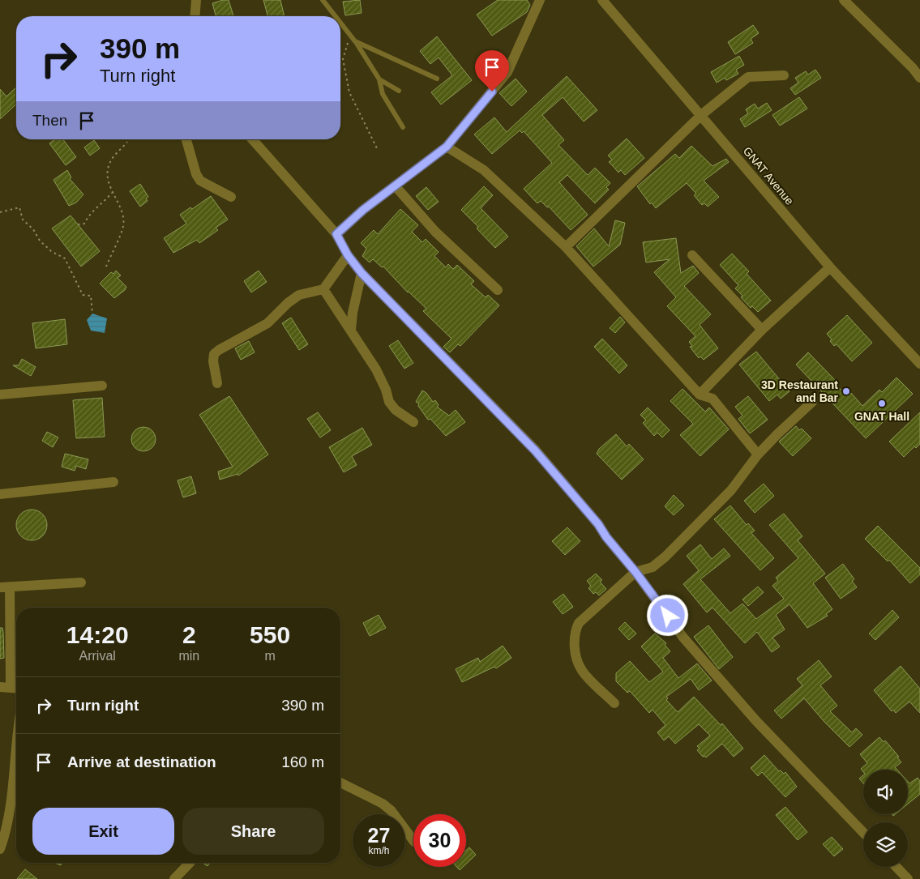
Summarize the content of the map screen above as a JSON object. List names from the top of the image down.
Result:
{
  "streets": {
    "street": ["GNAT Avenue"]
  },
  "places": ["3D Restaurant and Bar", "GNAT Hall"],
  "page": {
    "turn": ["390 m", "Turn right"],
    "then": "Then",
    "eta": [
      "14:20",
      "Arrival",
      "2",
      "min",
      "550",
      "m"
    ],
    "list": [
      {
        "name": "Turn right",
        "value": "390 m"
      },
      {
        "name": "Arrive at destination",
        "value": "160 m"
      }
    ],
    "buttons": ["Exit", "Share"],
    "speed": "27 km/h",
    "limit": "30"
  }
}
